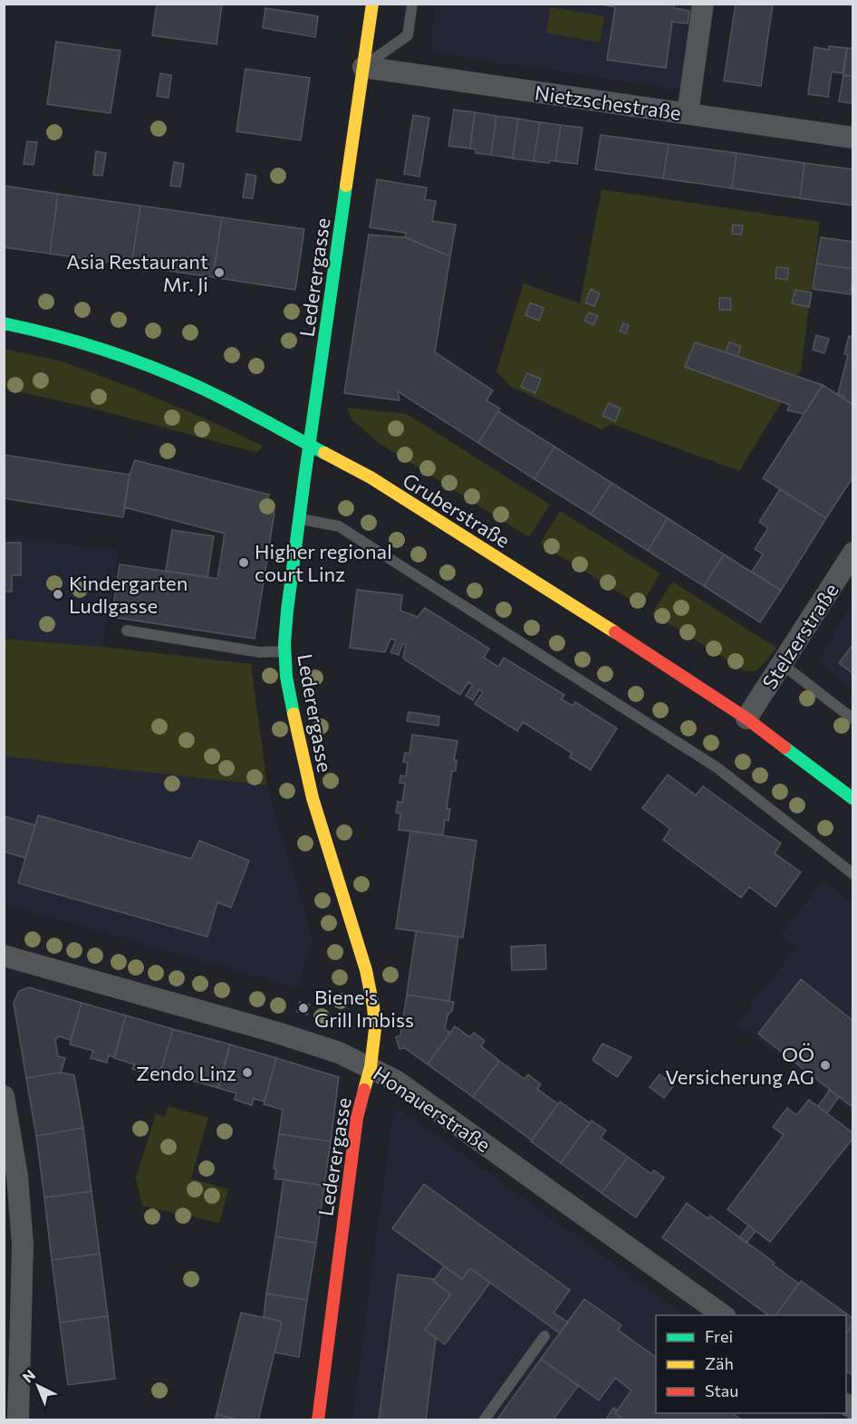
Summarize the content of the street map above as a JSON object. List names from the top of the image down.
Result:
{
  "streets": {
    "street": [
      "Nietzschestraße",
      "Lederergasse",
      "Gruberstraße",
      "Stelzerstraße",
      "Honauerstraße"
    ]
  },
  "crossings": [
    ["Nietzschestraße", "Lederergasse"],
    ["Lederergasse", "Gruberstraße"],
    ["Lederergasse", "Honauerstraße"],
    ["Gruberstraße", "Stelzerstraße"]
  ],
  "places": [
    "Asia Restaurant Mr. Ji",
    "Higher regional court Linz",
    "Kindergarten Ludlgasse",
    "Biene's Grill Imbiss",
    "OÖ Versicherung AG",
    "Zendo Linz"
  ],
  "legend": ["Frei", "Zäh", "Stau"],
  "north": "top left"
}
